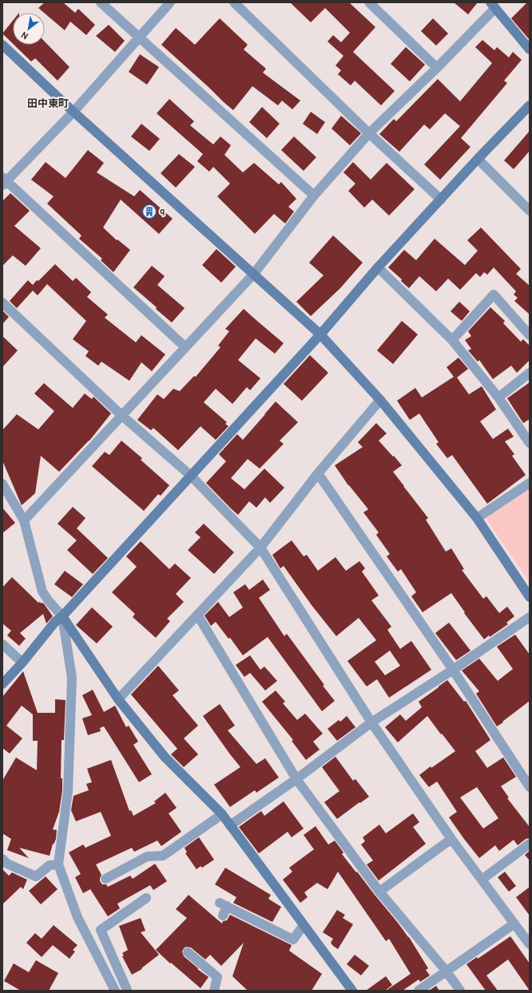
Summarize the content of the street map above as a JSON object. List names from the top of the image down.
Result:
{
  "districts": ["田中東町"],
  "places": {
    "building": ["q"]
  },
  "north": "bottom left"
}
